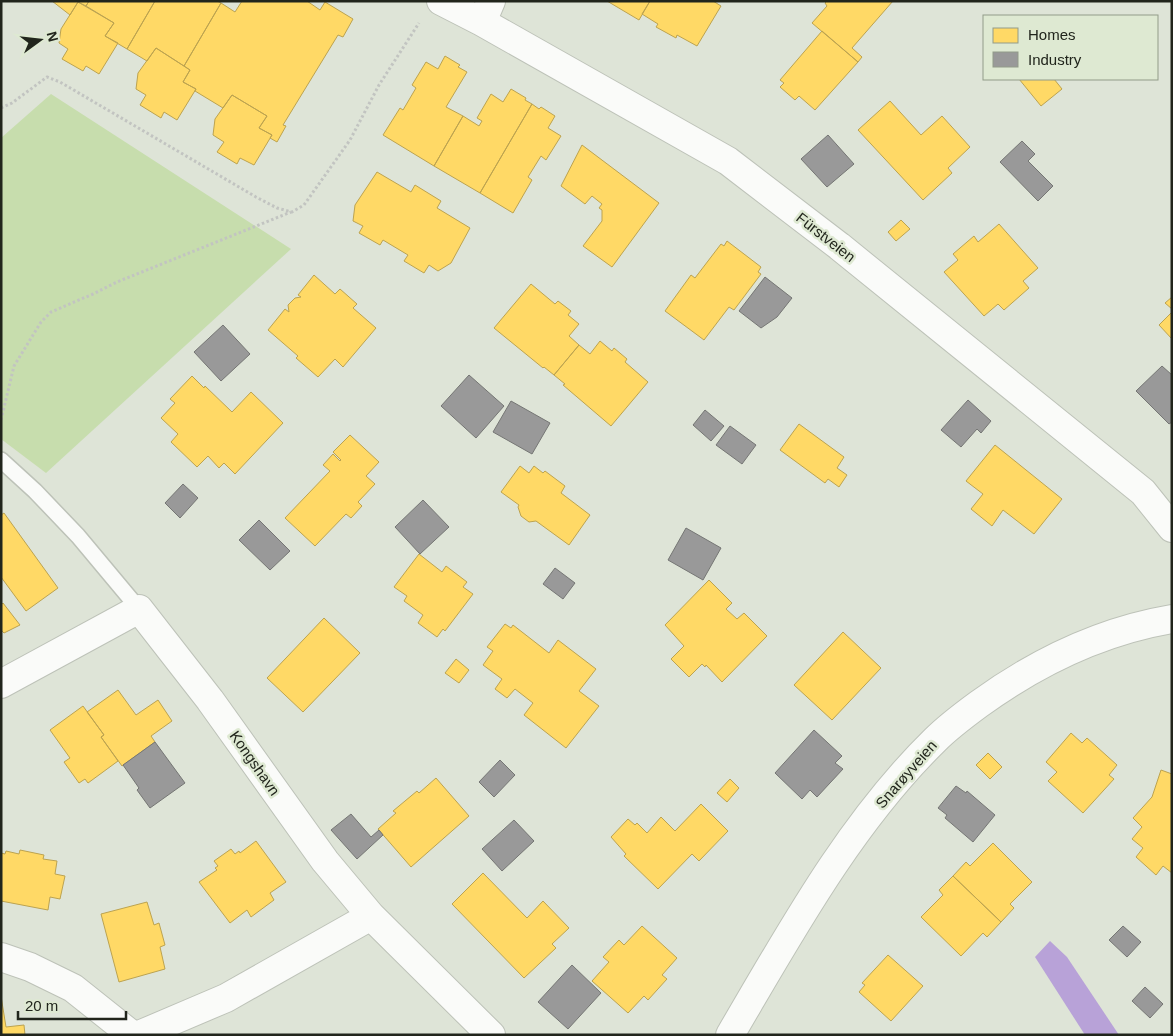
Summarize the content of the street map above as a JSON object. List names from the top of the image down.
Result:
{
  "streets": {
    "street": ["Fürstveien", "Kongshavn", "Snarøyveien"]
  },
  "legend": ["Homes", "Industry"],
  "scale_bar": "20 m",
  "north": "right"
}
